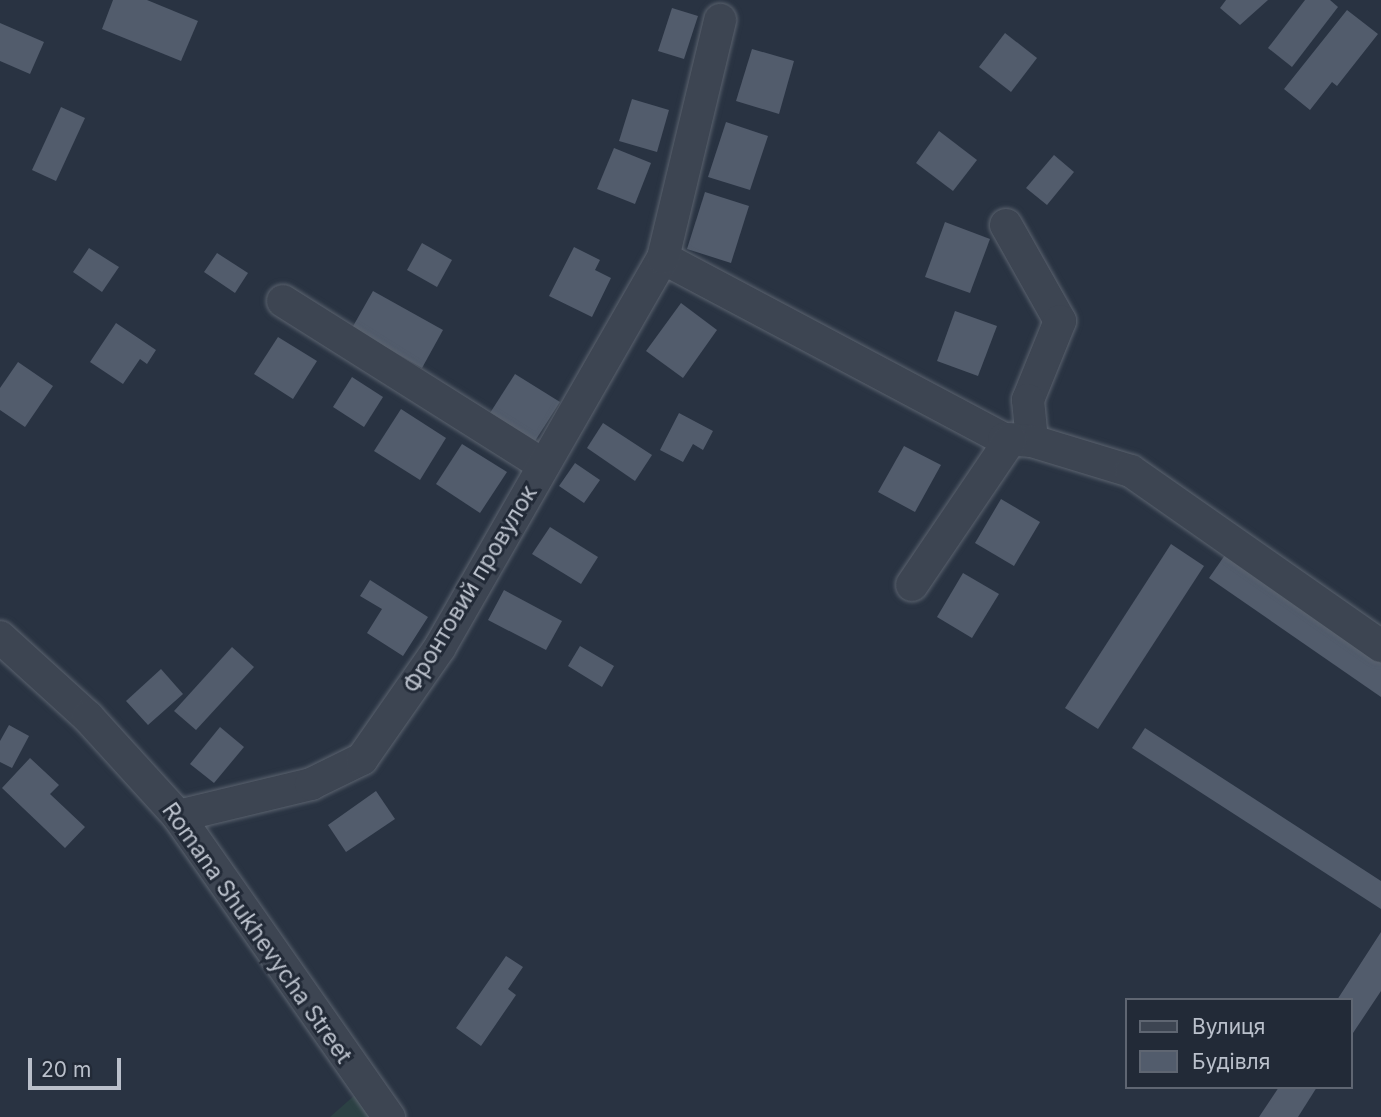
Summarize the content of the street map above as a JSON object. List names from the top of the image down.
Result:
{
  "streets": {
    "street": ["Фронтовий провулок", "Romana Shukhevycha Street"]
  },
  "crossings": [
    ["Фронтовий провулок", "Romana Shukhevycha Street"]
  ],
  "legend": ["Вулиця", "Будівля"],
  "scale_bar": "20 m"
}
